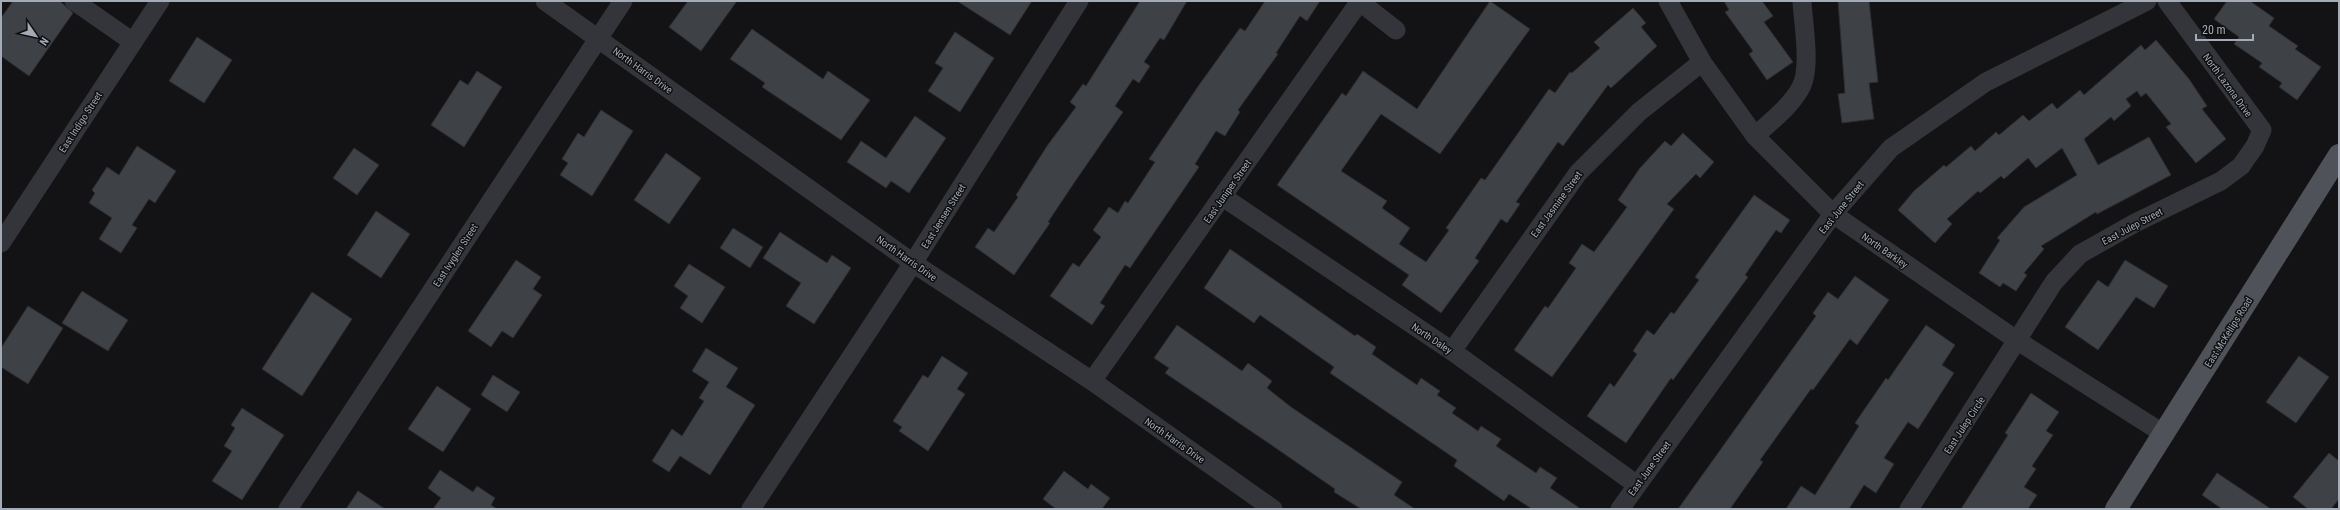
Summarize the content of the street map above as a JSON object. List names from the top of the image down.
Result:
{
  "streets": {
    "main road": ["East McKellips Road"],
    "street": [
      "North Harris Drive",
      "North Lazona Drive",
      "East Indigo Street",
      "East Juniper Street",
      "East Jasmine Street",
      "East June Street",
      "East Jensen Street",
      "East Julep Street",
      "North Barkley",
      "East Ivyglen Street",
      "North Daley",
      "East Julep Circle"
    ]
  },
  "crossings": [
    ["North Harris Drive", "East Juniper Street"],
    ["North Harris Drive", "East Jensen Street"],
    ["North Harris Drive", "East Ivyglen Street"],
    ["North Lazona Drive", "East Julep Street"],
    ["East Juniper Street", "North Daley"],
    ["East Jasmine Street", "North Barkley"],
    ["East Jasmine Street", "North Daley"],
    ["East June Street", "North Barkley"],
    ["East June Street", "North Daley"],
    ["East Julep Street", "North Barkley"],
    ["East Julep Street", "East Julep Circle"],
    ["North Barkley", "East McKellips Road"],
    ["North Barkley", "East Julep Circle"]
  ],
  "scale_bar": "20 m",
  "north": "bottom right"
}
